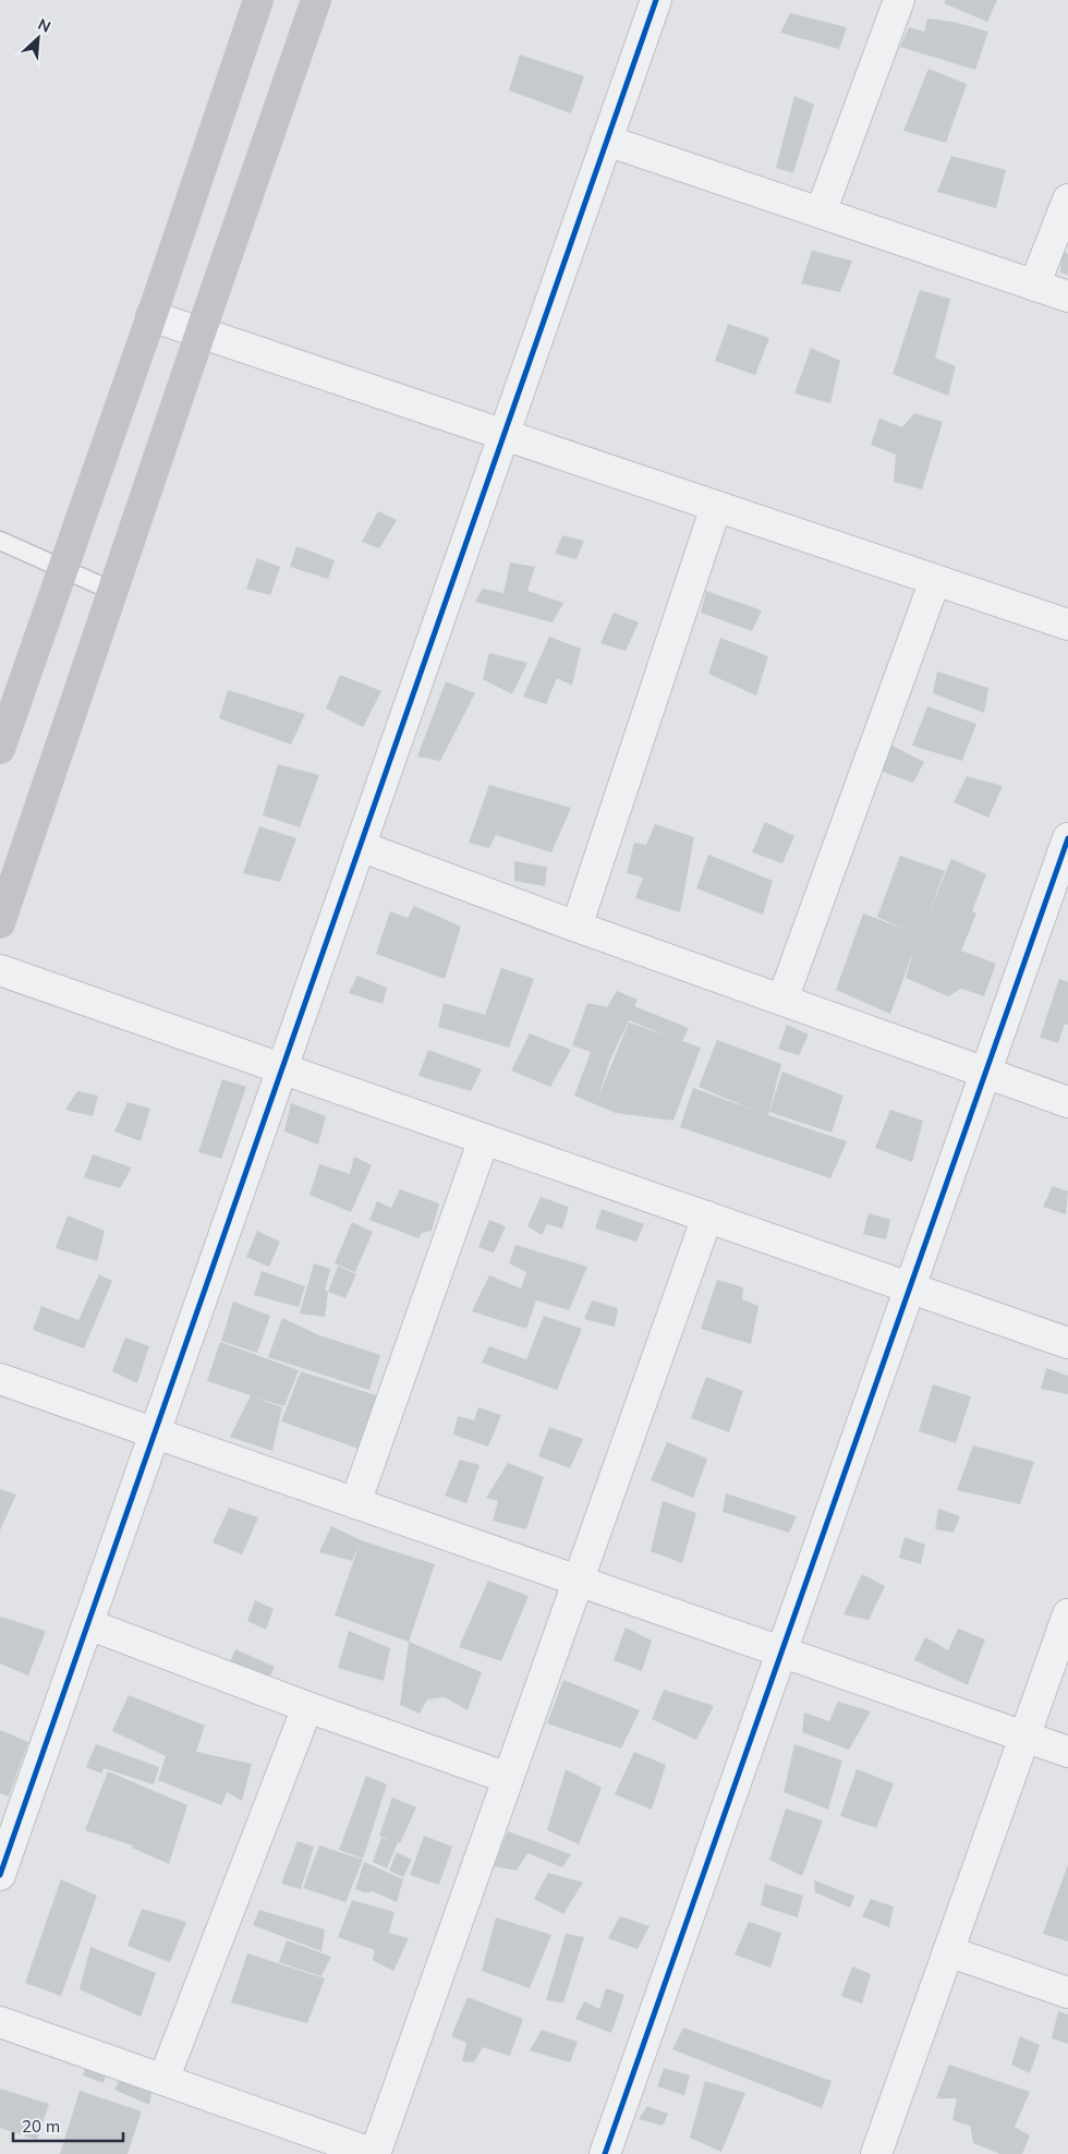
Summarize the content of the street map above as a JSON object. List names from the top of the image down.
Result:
{
  "scale_bar": "20 m",
  "north": "top right"
}
